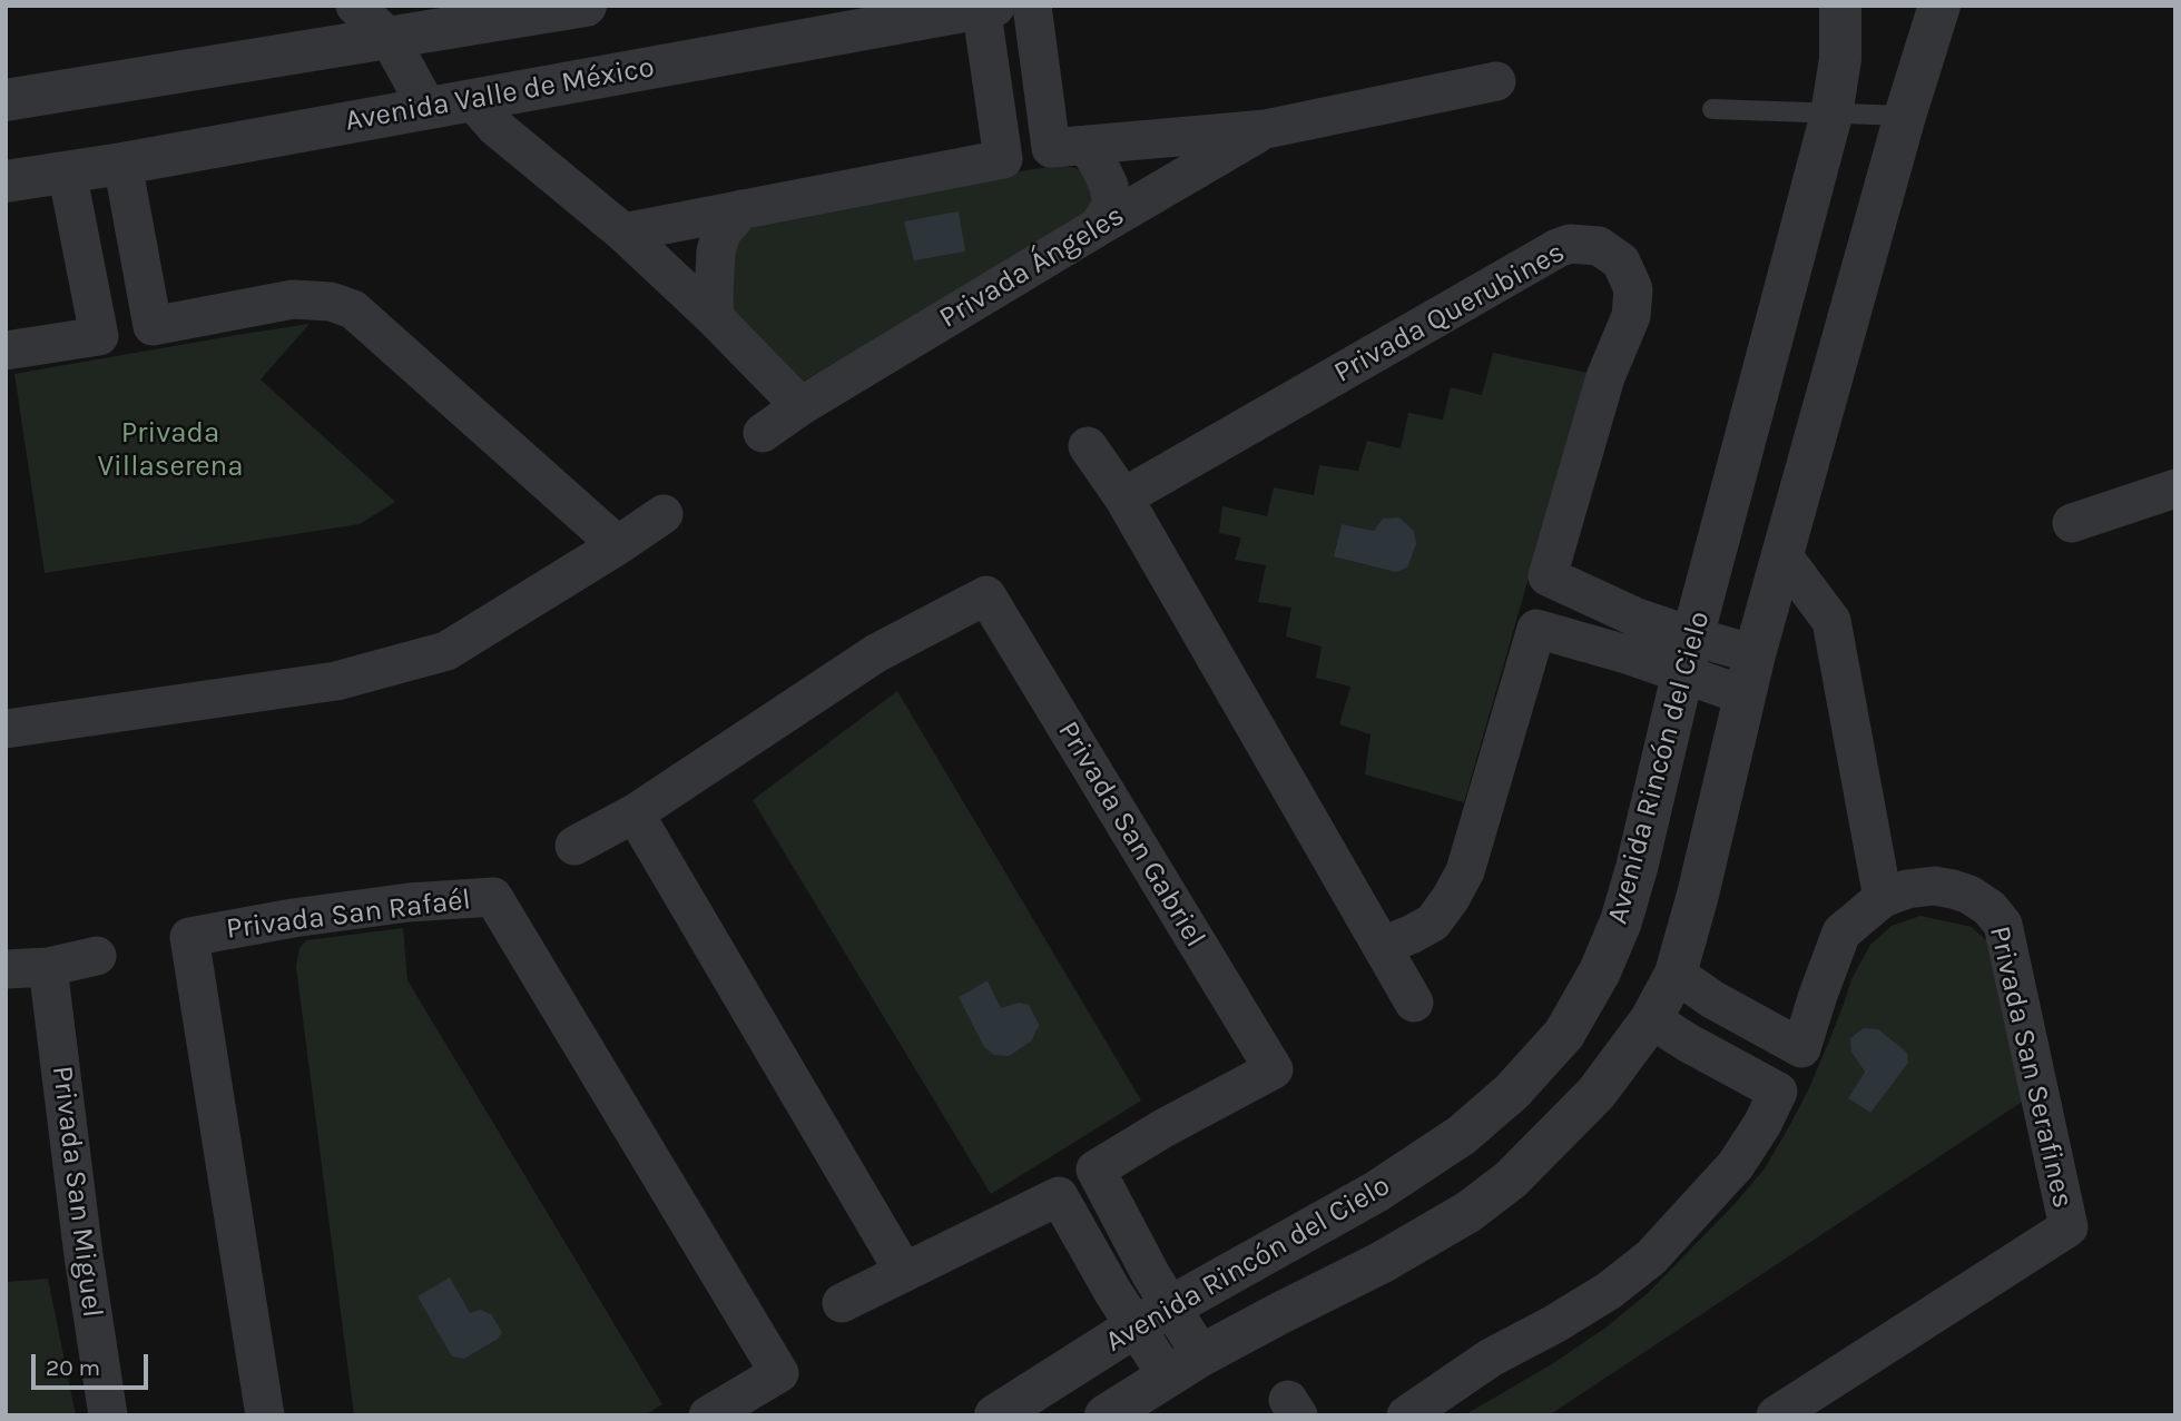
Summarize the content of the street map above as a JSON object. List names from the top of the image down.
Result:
{
  "streets": {
    "street": [
      "Avenida Valle de México",
      "Privada Ángeles",
      "Privada Querubines",
      "Avenida Rincón del Cielo",
      "Privada San Gabriel",
      "Privada San Rafaél",
      "Privada San Serafines",
      "Privada San Miguel"
    ]
  },
  "crossings": [
    ["Privada Querubines", "Avenida Rincón del Cielo"],
    ["Avenida Rincón del Cielo", "Privada San Gabriel"],
    ["Avenida Rincón del Cielo", "Privada San Serafines"]
  ],
  "parks": ["Privada Villaserena"],
  "scale_bar": "20 m"
}
